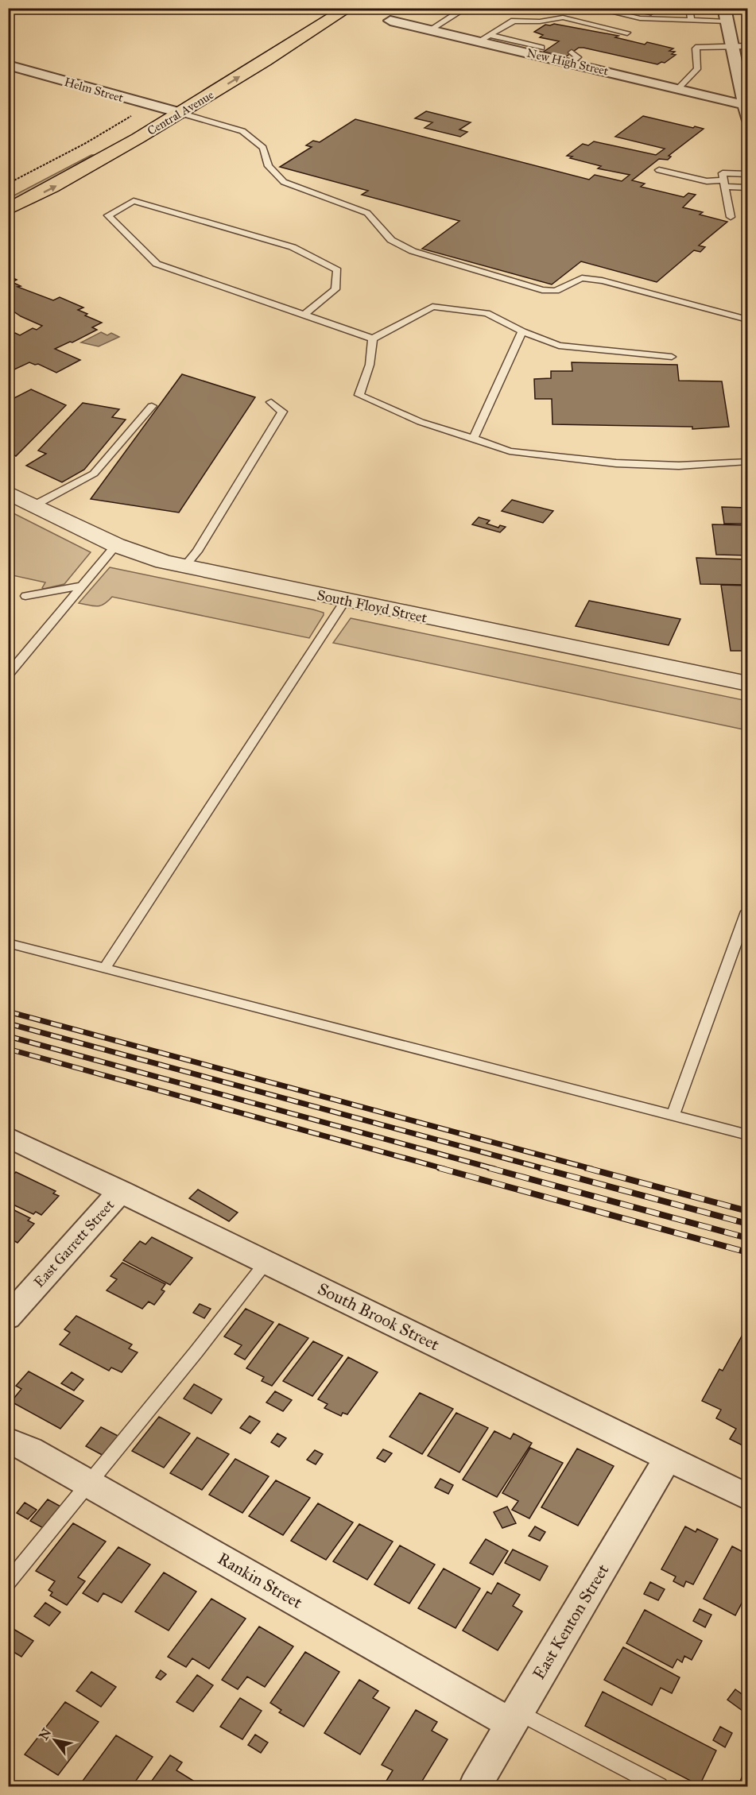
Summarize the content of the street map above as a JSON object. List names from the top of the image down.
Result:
{
  "streets": {
    "main road": ["Central Avenue"],
    "street": [
      "New High Street",
      "Helm Street",
      "South Floyd Street",
      "East Garrett Street",
      "South Brook Street",
      "Rankin Street",
      "East Kenton Street"
    ]
  },
  "crossings": [
    ["Helm Street", "Central Avenue"],
    ["East Garrett Street", "South Brook Street"],
    ["South Brook Street", "East Kenton Street"],
    ["Rankin Street", "East Kenton Street"]
  ],
  "north": "top left"
}
